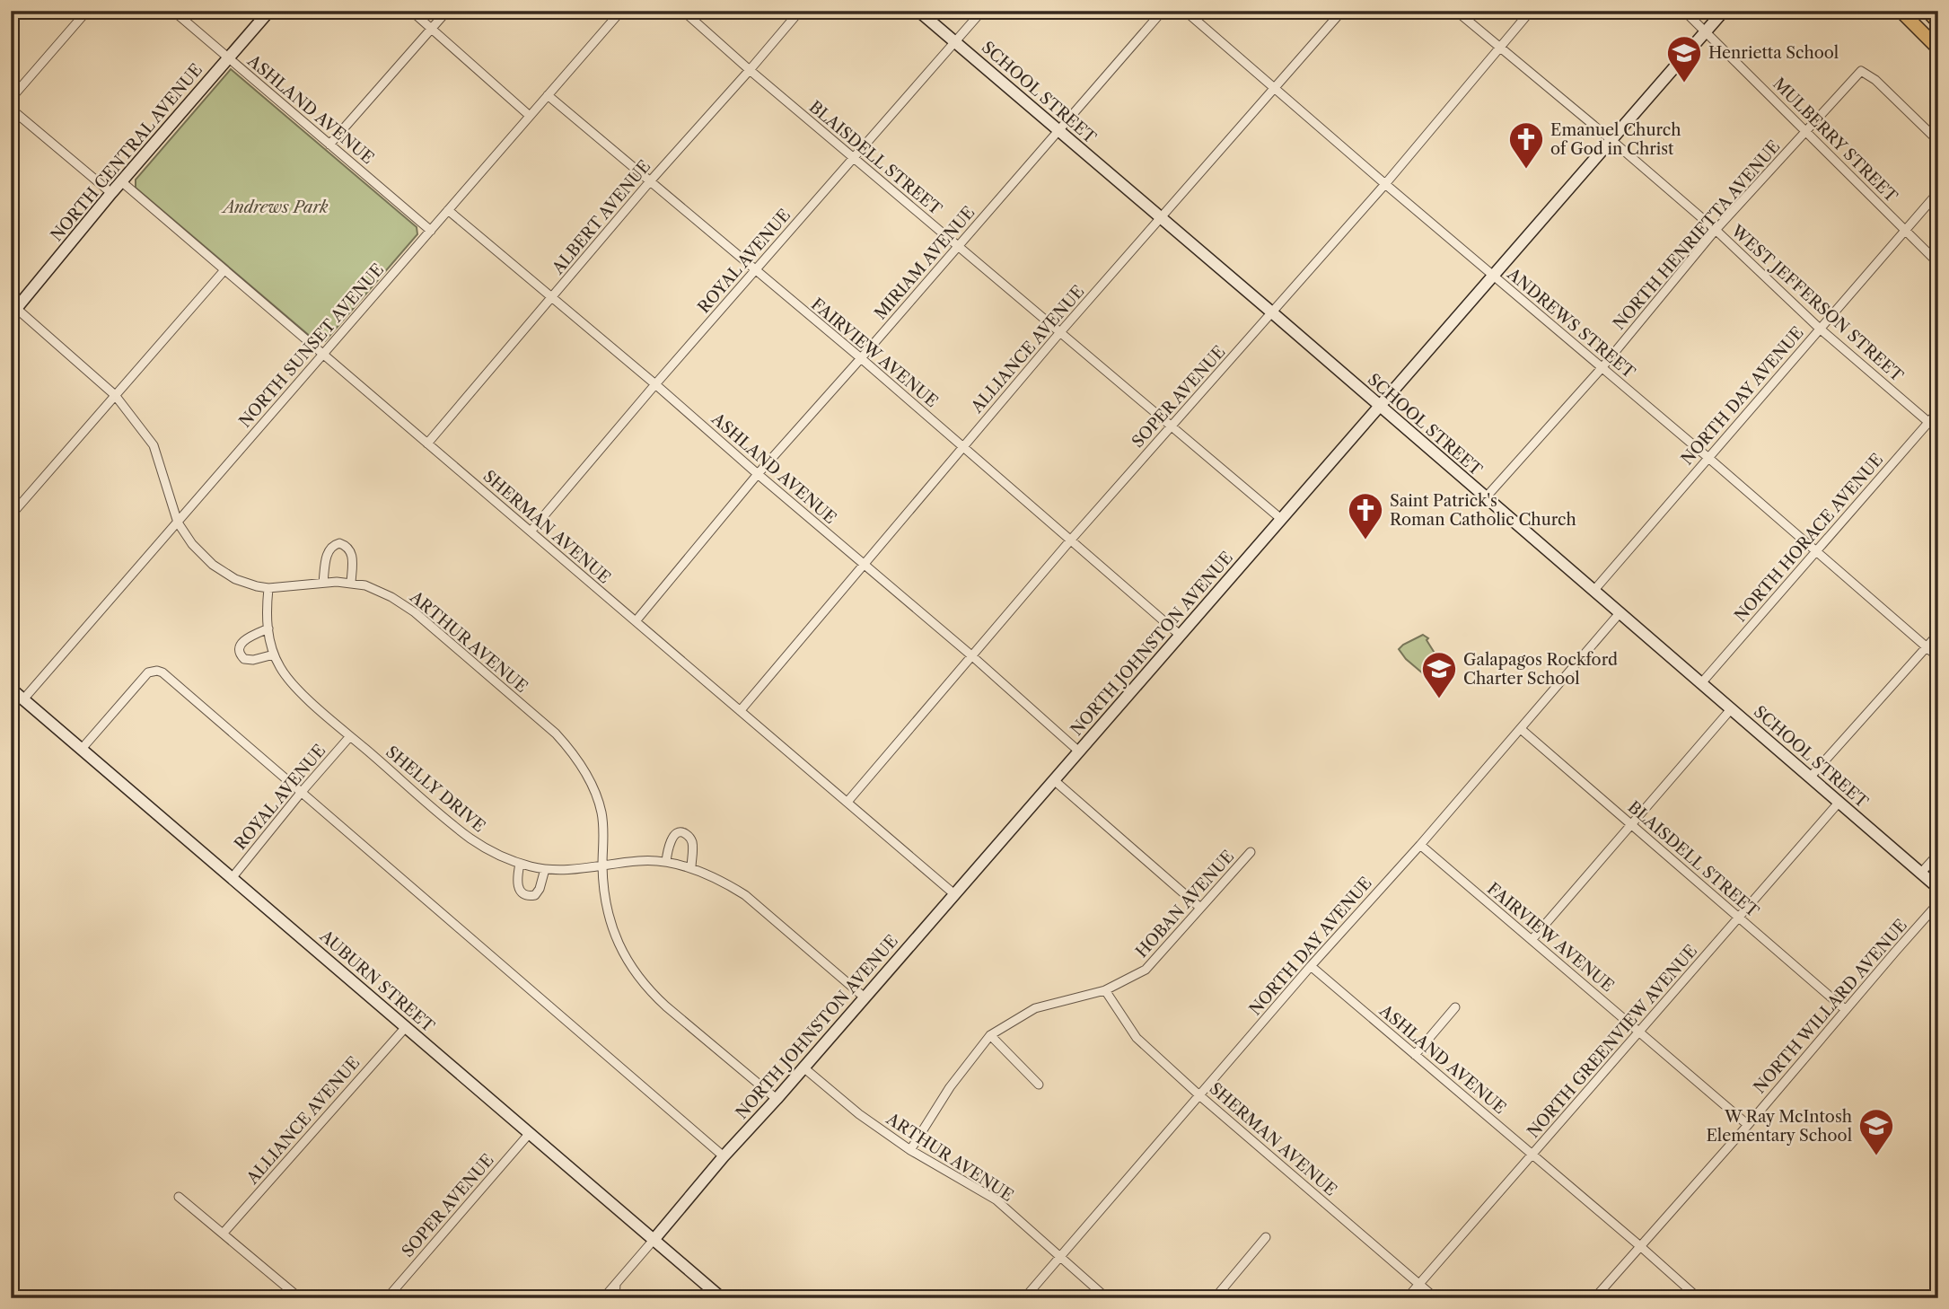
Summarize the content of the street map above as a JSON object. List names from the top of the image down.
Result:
{
  "streets": {
    "main road": [
      "SCHOOL STREET",
      "NORTH CENTRAL AVENUE",
      "NORTH JOHNSTON AVENUE",
      "AUBURN STREET"
    ],
    "street": [
      "ASHLAND AVENUE",
      "MULBERRY STREET",
      "BLAISDELL STREET",
      "ALBERT AVENUE",
      "NORTH HENRIETTA AVENUE",
      "ROYAL AVENUE",
      "MIRIAM AVENUE",
      "WEST JEFFERSON STREET",
      "ANDREWS STREET",
      "NORTH SUNSET AVENUE",
      "ALLIANCE AVENUE",
      "FAIRVIEW AVENUE",
      "NORTH DAY AVENUE",
      "SOPER AVENUE",
      "SHERMAN AVENUE",
      "NORTH HORACE AVENUE",
      "ARTHUR AVENUE",
      "SHELLY DRIVE",
      "HOBAN AVENUE",
      "NORTH WILLARD AVENUE",
      "NORTH GREENVIEW AVENUE"
    ]
  },
  "crossings": [
    ["SCHOOL STREET", "NORTH HENRIETTA AVENUE"],
    ["SCHOOL STREET", "ROYAL AVENUE"],
    ["SCHOOL STREET", "MIRIAM AVENUE"],
    ["SCHOOL STREET", "ALLIANCE AVENUE"],
    ["SCHOOL STREET", "NORTH DAY AVENUE"],
    ["SCHOOL STREET", "SOPER AVENUE"],
    ["SCHOOL STREET", "NORTH HORACE AVENUE"],
    ["SCHOOL STREET", "NORTH JOHNSTON AVENUE"],
    ["SCHOOL STREET", "NORTH GREENVIEW AVENUE"],
    ["ASHLAND AVENUE", "NORTH CENTRAL AVENUE"],
    ["ASHLAND AVENUE", "ALBERT AVENUE"],
    ["ASHLAND AVENUE", "ROYAL AVENUE"],
    ["ASHLAND AVENUE", "MIRIAM AVENUE"],
    ["ASHLAND AVENUE", "NORTH SUNSET AVENUE"],
    ["ASHLAND AVENUE", "ALLIANCE AVENUE"],
    ["ASHLAND AVENUE", "NORTH DAY AVENUE"],
    ["ASHLAND AVENUE", "SOPER AVENUE"],
    ["ASHLAND AVENUE", "NORTH JOHNSTON AVENUE"],
    ["ASHLAND AVENUE", "NORTH WILLARD AVENUE"],
    ["ASHLAND AVENUE", "NORTH GREENVIEW AVENUE"],
    ["MULBERRY STREET", "NORTH HENRIETTA AVENUE"],
    ["MULBERRY STREET", "NORTH DAY AVENUE"],
    ["MULBERRY STREET", "NORTH JOHNSTON AVENUE"],
    ["NORTH CENTRAL AVENUE", "SHERMAN AVENUE"],
    ["NORTH CENTRAL AVENUE", "ARTHUR AVENUE"],
    ["BLAISDELL STREET", "ALBERT AVENUE"],
    ["BLAISDELL STREET", "ROYAL AVENUE"],
    ["BLAISDELL STREET", "MIRIAM AVENUE"],
    ["BLAISDELL STREET", "ALLIANCE AVENUE"],
    ["BLAISDELL STREET", "NORTH DAY AVENUE"],
    ["BLAISDELL STREET", "SOPER AVENUE"],
    ["BLAISDELL STREET", "NORTH JOHNSTON AVENUE"],
    ["BLAISDELL STREET", "NORTH WILLARD AVENUE"],
    ["BLAISDELL STREET", "NORTH GREENVIEW AVENUE"],
    ["ALBERT AVENUE", "FAIRVIEW AVENUE"],
    ["ALBERT AVENUE", "SHERMAN AVENUE"],
    ["NORTH HENRIETTA AVENUE", "WEST JEFFERSON STREET"],
    ["NORTH HENRIETTA AVENUE", "ANDREWS STREET"],
    ["ROYAL AVENUE", "FAIRVIEW AVENUE"],
    ["ROYAL AVENUE", "SHERMAN AVENUE"],
    ["ROYAL AVENUE", "SHELLY DRIVE"],
    ["ROYAL AVENUE", "AUBURN STREET"],
    ["MIRIAM AVENUE", "FAIRVIEW AVENUE"],
    ["MIRIAM AVENUE", "SHERMAN AVENUE"],
    ["WEST JEFFERSON STREET", "NORTH DAY AVENUE"],
    ["WEST JEFFERSON STREET", "SOPER AVENUE"],
    ["WEST JEFFERSON STREET", "NORTH HORACE AVENUE"],
    ["WEST JEFFERSON STREET", "NORTH JOHNSTON AVENUE"],
    ["ANDREWS STREET", "ALLIANCE AVENUE"],
    ["ANDREWS STREET", "NORTH DAY AVENUE"],
    ["ANDREWS STREET", "SOPER AVENUE"],
    ["ANDREWS STREET", "NORTH HORACE AVENUE"],
    ["ANDREWS STREET", "NORTH JOHNSTON AVENUE"],
    ["NORTH SUNSET AVENUE", "FAIRVIEW AVENUE"],
    ["NORTH SUNSET AVENUE", "SHERMAN AVENUE"],
    ["NORTH SUNSET AVENUE", "ARTHUR AVENUE"],
    ["NORTH SUNSET AVENUE", "AUBURN STREET"],
    ["ALLIANCE AVENUE", "FAIRVIEW AVENUE"],
    ["ALLIANCE AVENUE", "SHERMAN AVENUE"],
    ["ALLIANCE AVENUE", "AUBURN STREET"],
    ["FAIRVIEW AVENUE", "NORTH DAY AVENUE"],
    ["FAIRVIEW AVENUE", "SOPER AVENUE"],
    ["FAIRVIEW AVENUE", "NORTH JOHNSTON AVENUE"],
    ["FAIRVIEW AVENUE", "NORTH WILLARD AVENUE"],
    ["FAIRVIEW AVENUE", "NORTH GREENVIEW AVENUE"],
    ["NORTH DAY AVENUE", "SHERMAN AVENUE"],
    ["NORTH DAY AVENUE", "ARTHUR AVENUE"],
    ["SOPER AVENUE", "SHERMAN AVENUE"],
    ["SOPER AVENUE", "AUBURN STREET"],
    ["SHERMAN AVENUE", "NORTH JOHNSTON AVENUE"],
    ["SHERMAN AVENUE", "HOBAN AVENUE"],
    ["SHERMAN AVENUE", "NORTH GREENVIEW AVENUE"],
    ["ARTHUR AVENUE", "NORTH JOHNSTON AVENUE"],
    ["ARTHUR AVENUE", "SHELLY DRIVE"],
    ["ARTHUR AVENUE", "HOBAN AVENUE"],
    ["NORTH JOHNSTON AVENUE", "SHELLY DRIVE"],
    ["NORTH JOHNSTON AVENUE", "AUBURN STREET"]
  ],
  "parks": ["Andrews Park"],
  "places": {
    "school or university": ["Henrietta School", "Galapagos Rockford Charter School", "W Ray McIntosh Elementary School"],
    "church": ["Emanuel Church of God in Christ", "Saint Patrick's Roman Catholic Church"]
  }
}
